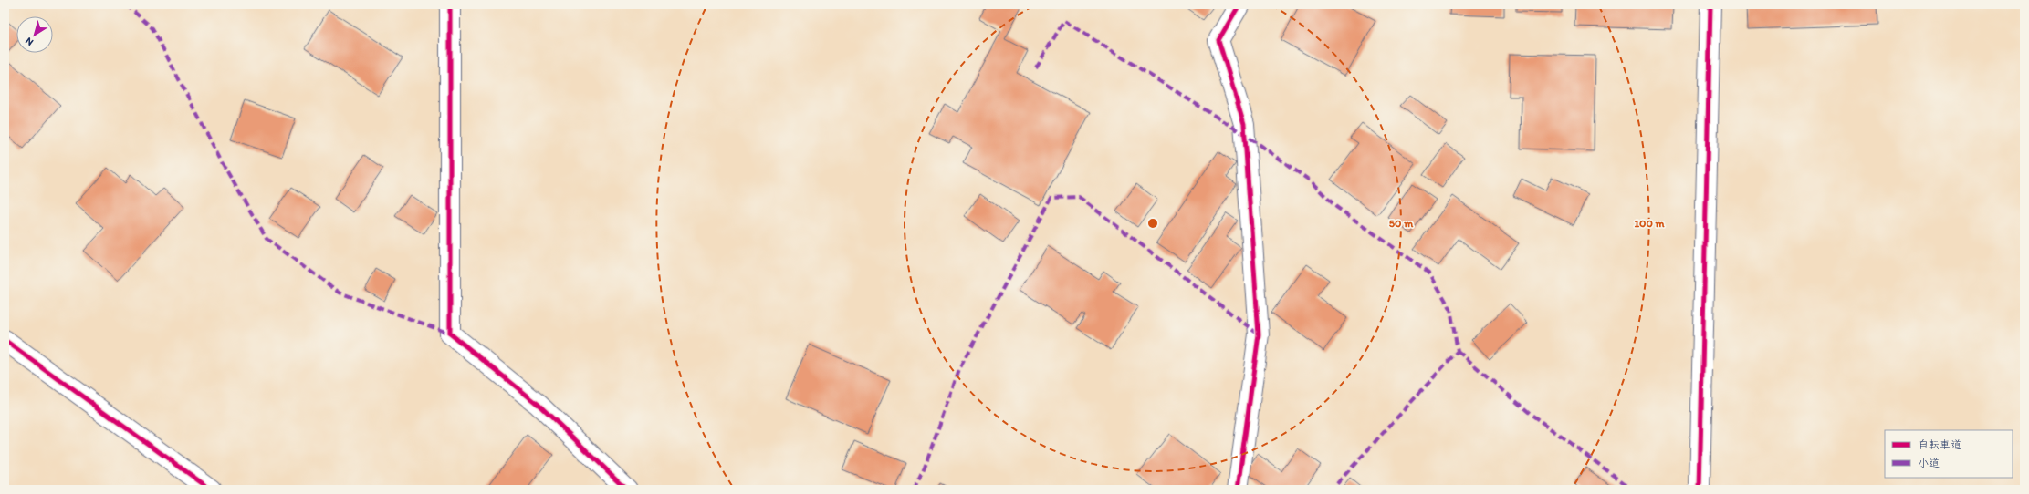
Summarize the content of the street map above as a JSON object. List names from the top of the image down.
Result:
{
  "legend": ["自転車道", "小道"],
  "north": "bottom left",
  "rings": ["50 m", "100 m"]
}
